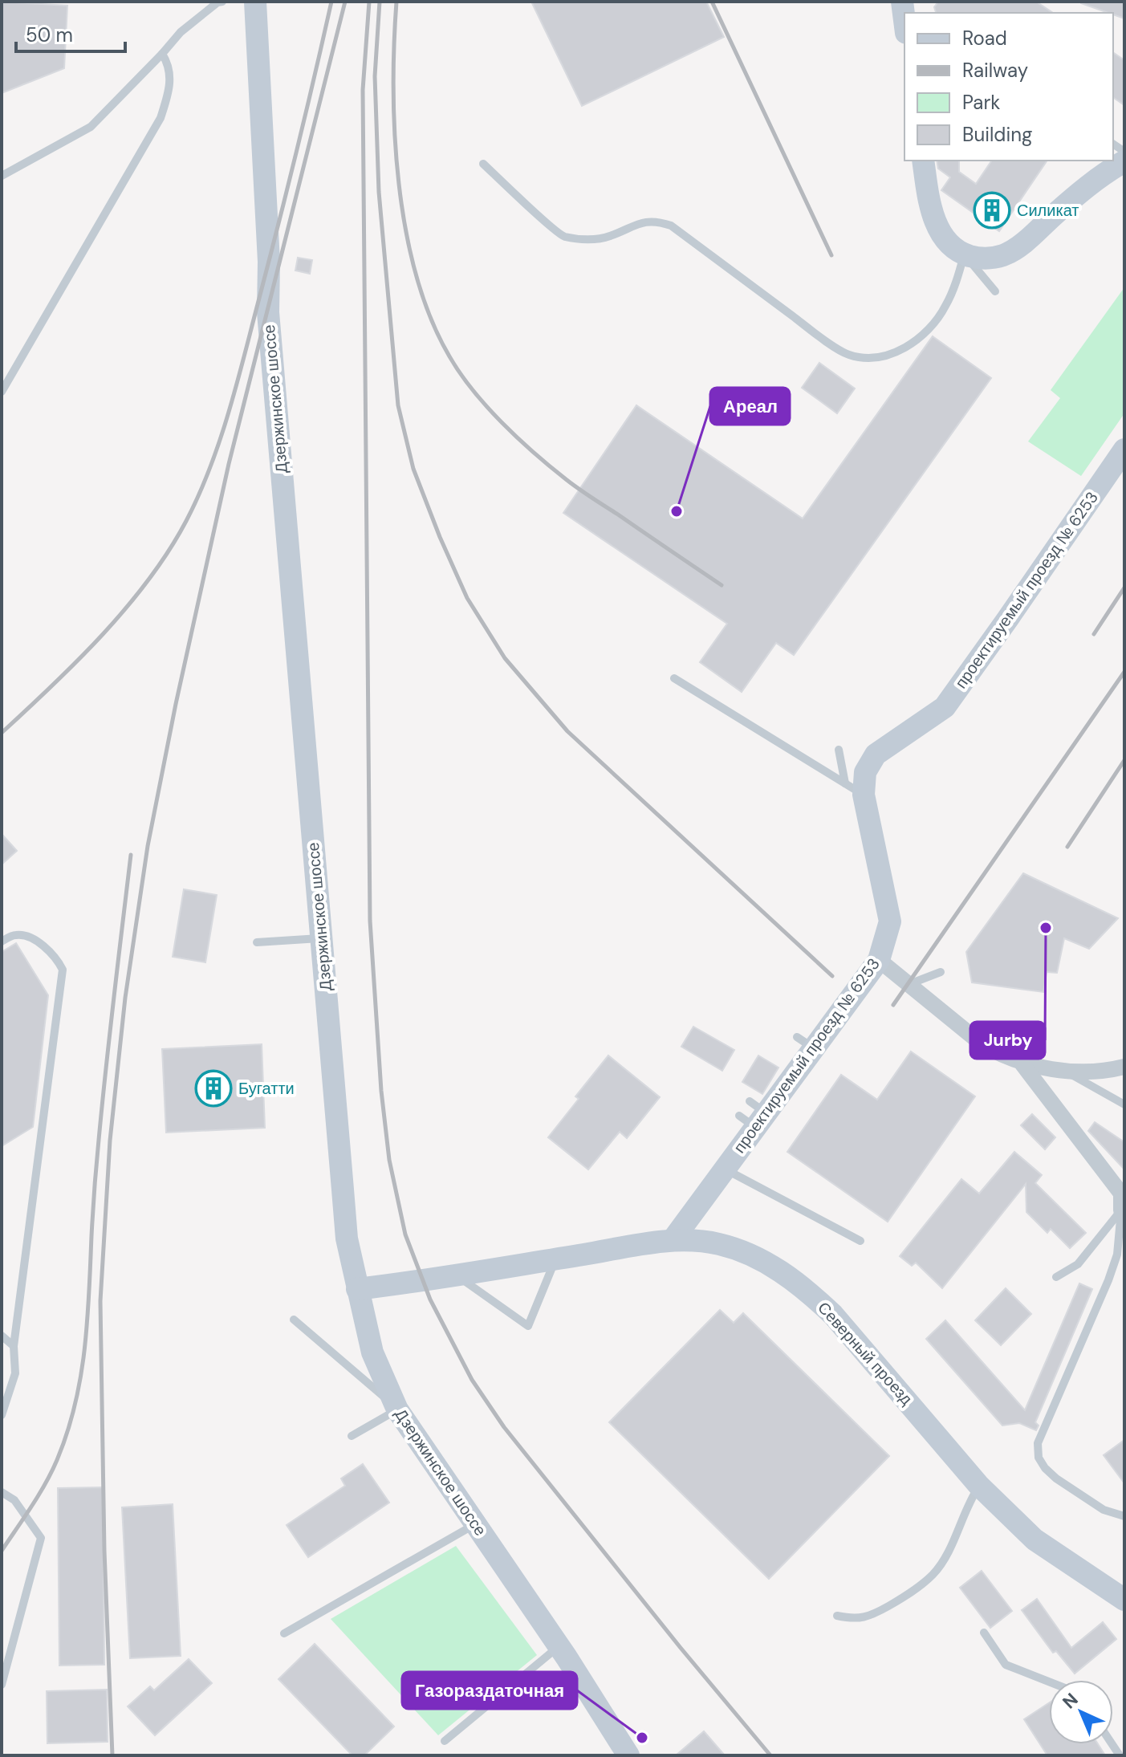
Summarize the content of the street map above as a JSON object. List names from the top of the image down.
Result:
{
  "streets": {
    "street": ["Дзержинское шоссе", "проектируемый проезд № 6253", "Северный проезд"]
  },
  "crossings": [
    ["Дзержинское шоссе", "Северный проезд"],
    ["проектируемый проезд № 6253", "Северный проезд"]
  ],
  "places": {
    "building": ["Силикат", "Бугатти"],
    "other": ["Ареал", "Jurby", "Газораздаточная"]
  },
  "legend": [
    "Road",
    "Railway",
    "Park",
    "Building"
  ],
  "scale_bar": "50 m",
  "north": "top left"
}
